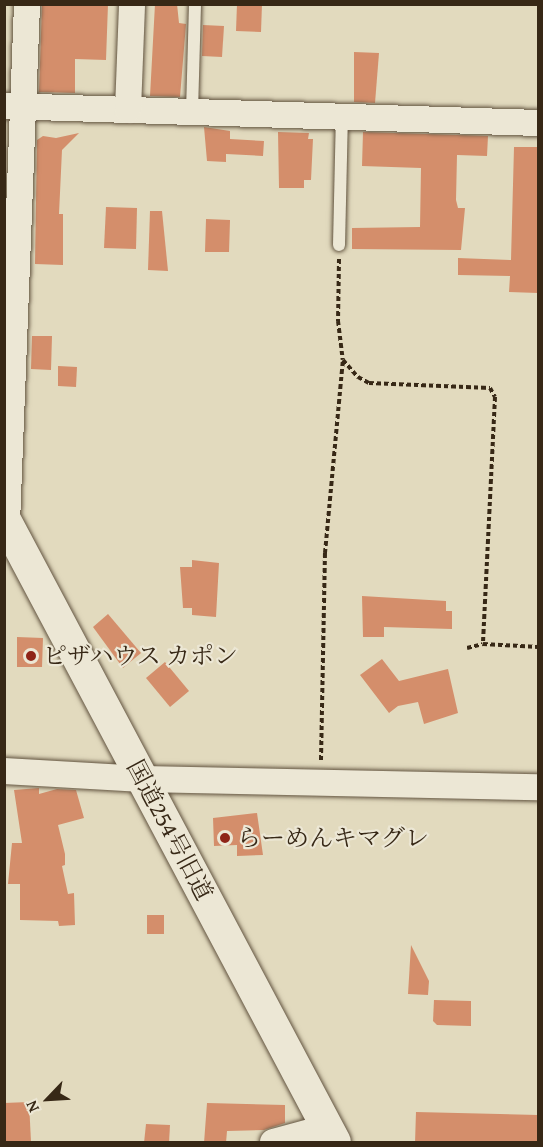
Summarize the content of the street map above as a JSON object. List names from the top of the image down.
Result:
{
  "streets": {
    "street": ["国道254号旧道"]
  },
  "places": ["ピザハウス カポン", "らーめんキマグレ"],
  "north": "bottom left"
}
